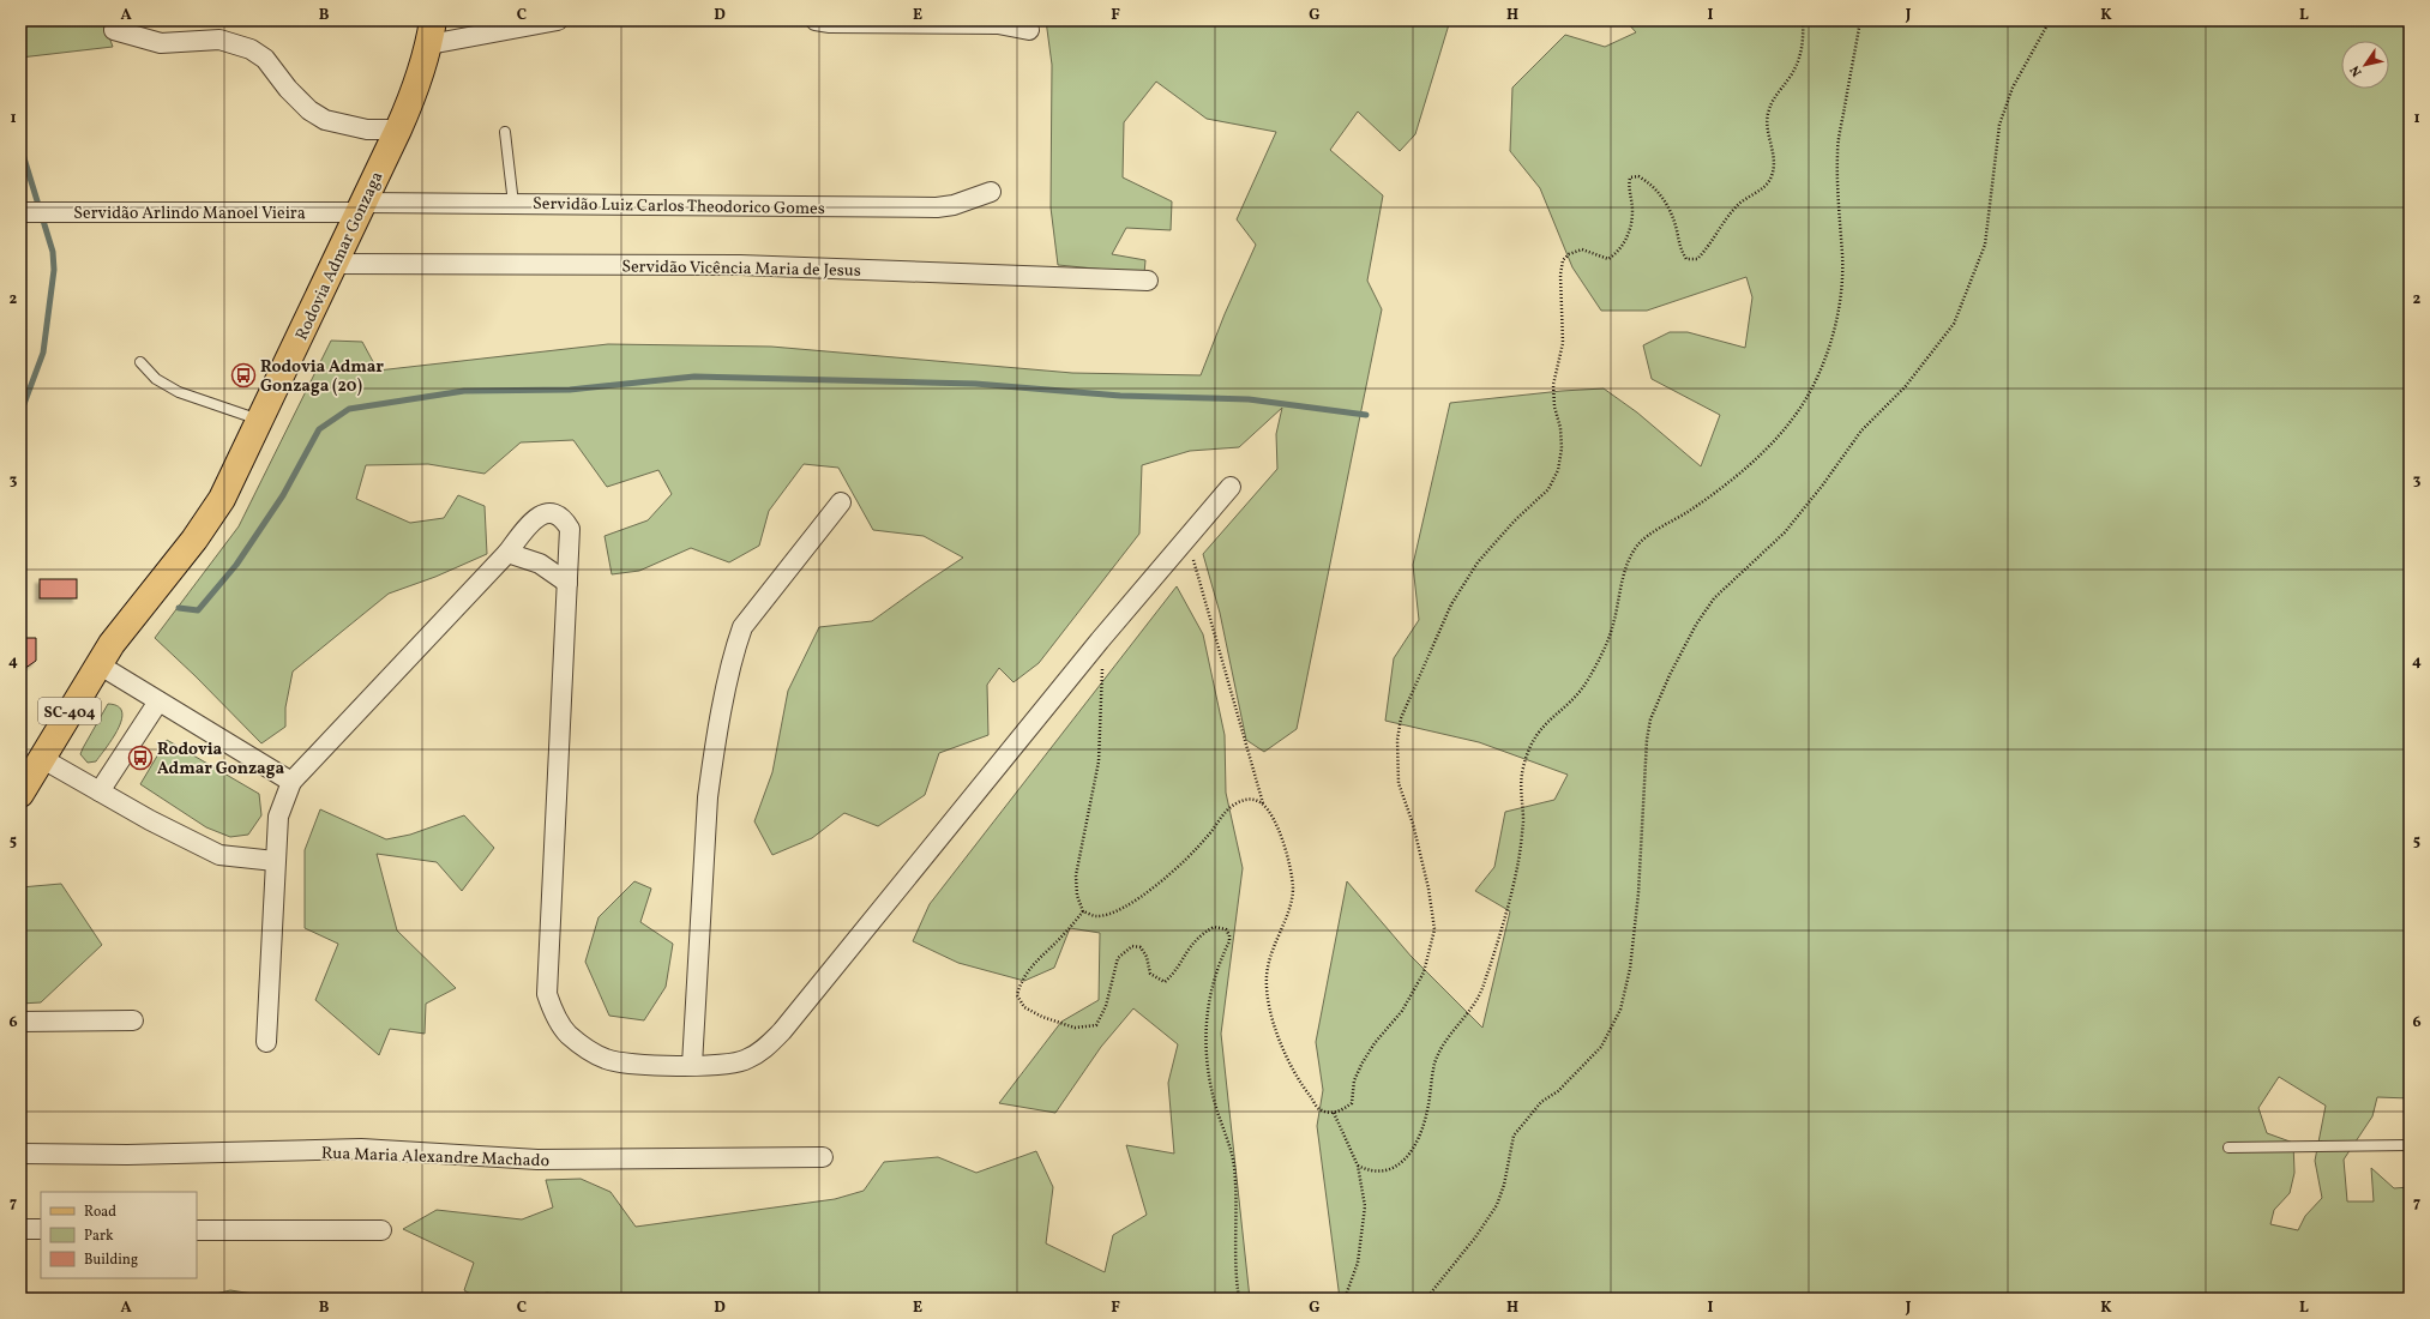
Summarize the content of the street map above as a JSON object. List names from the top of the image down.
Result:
{
  "streets": {
    "main road": ["Rodovia Admar Gonzaga", "SC-404"],
    "street": [
      "Servidão Luiz Carlos Theodorico Gomes",
      "Servidão Arlindo Manoel Vieira",
      "Servidão Vicência Maria de Jesus",
      "Rua Maria Alexandre Machado"
    ]
  },
  "crossings": [
    ["Servidão Luiz Carlos Theodorico Gomes", "Servidão Arlindo Manoel Vieira"],
    ["Servidão Luiz Carlos Theodorico Gomes", "Rodovia Admar Gonzaga"],
    ["Servidão Arlindo Manoel Vieira", "Rodovia Admar Gonzaga"],
    ["Rodovia Admar Gonzaga", "Servidão Vicência Maria de Jesus"]
  ],
  "places": {
    "bus stop": ["Rodovia Admar Gonzaga (20)", "Rodovia Admar Gonzaga"]
  },
  "legend": ["Road", "Park", "Building"],
  "north": "bottom left",
  "grid": {
    "columns": [
      "A",
      "B",
      "C",
      "D",
      "E",
      "F",
      "G",
      "H",
      "I",
      "J",
      "K",
      "L"
    ],
    "rows": [
      "1",
      "2",
      "3",
      "4",
      "5",
      "6",
      "7"
    ]
  }
}
